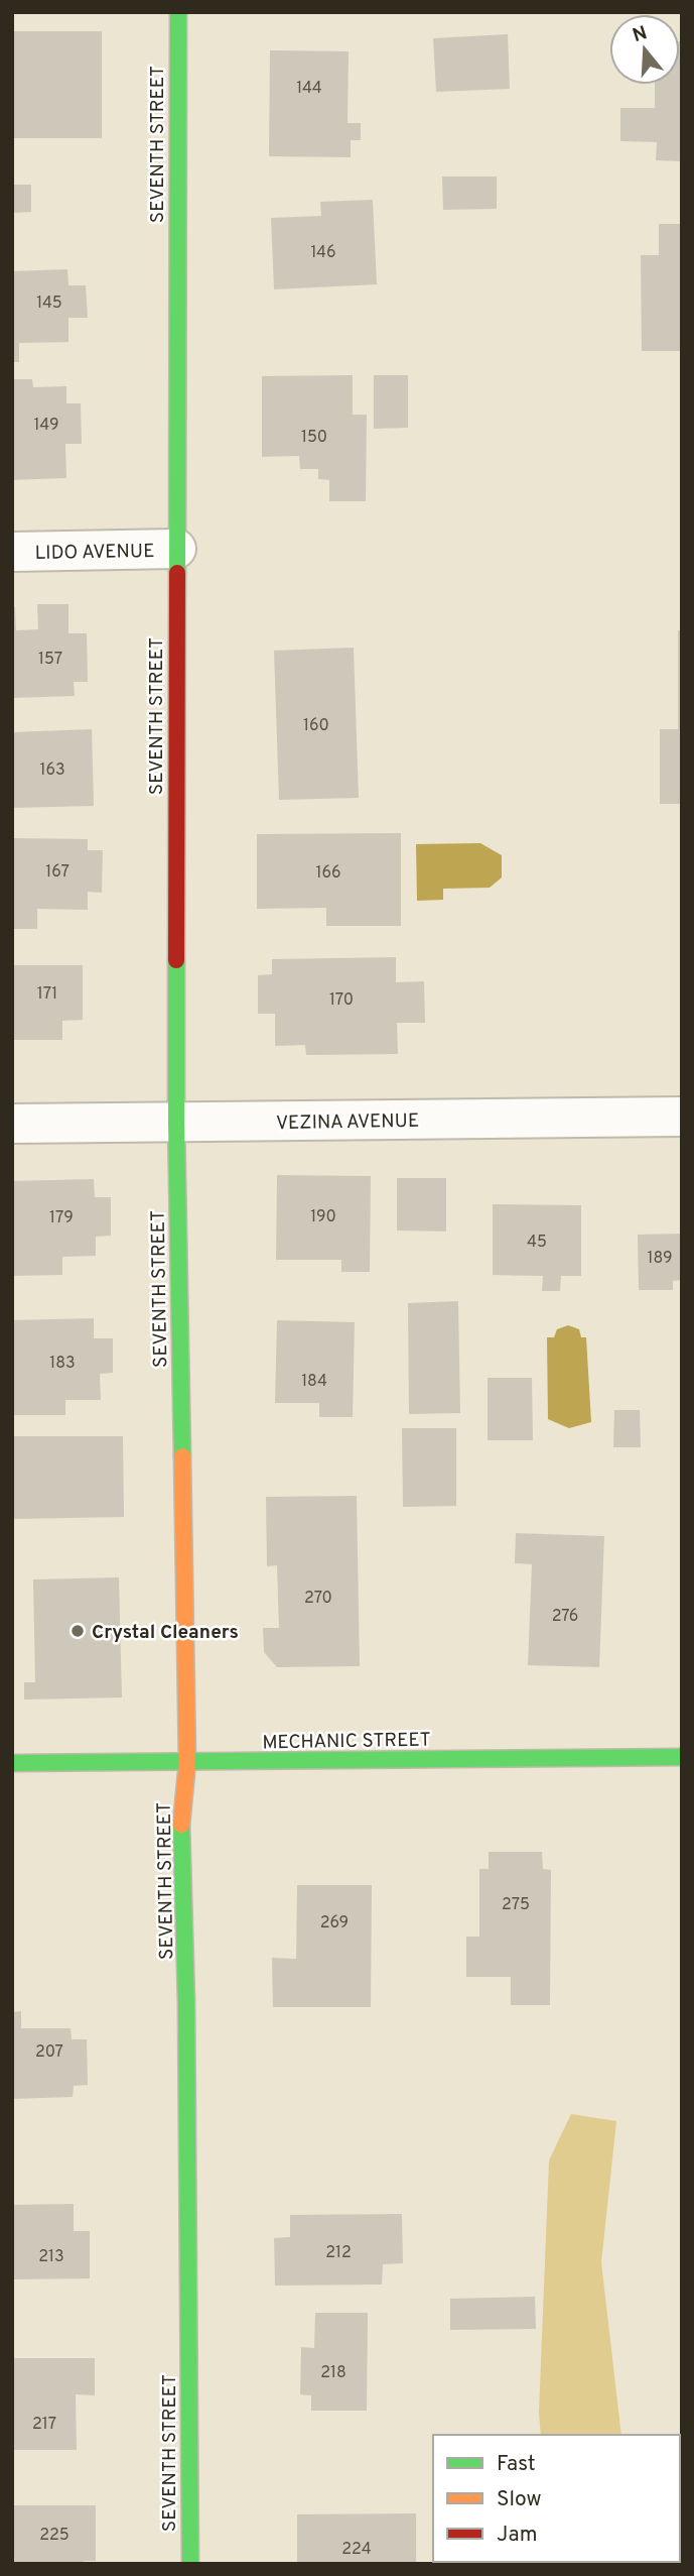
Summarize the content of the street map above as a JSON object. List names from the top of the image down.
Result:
{
  "streets": {
    "street": [
      "SEVENTH STREET",
      "LIDO AVENUE",
      "VEZINA AVENUE",
      "MECHANIC STREET"
    ]
  },
  "crossings": [
    ["SEVENTH STREET", "LIDO AVENUE"],
    ["SEVENTH STREET", "VEZINA AVENUE"],
    ["SEVENTH STREET", "MECHANIC STREET"]
  ],
  "places": ["Crystal Cleaners"],
  "house_numbers": [
    "144",
    "146",
    "145",
    "149",
    "150",
    "157",
    "160",
    "163",
    "167",
    "166",
    "171",
    "170",
    "190",
    "179",
    "45",
    "189",
    "183",
    "184",
    "270",
    "276",
    "275",
    "269",
    "207",
    "212",
    "213",
    "218",
    "217",
    "225",
    "224"
  ],
  "legend": ["Fast", "Slow", "Jam"],
  "north": "top"
}
